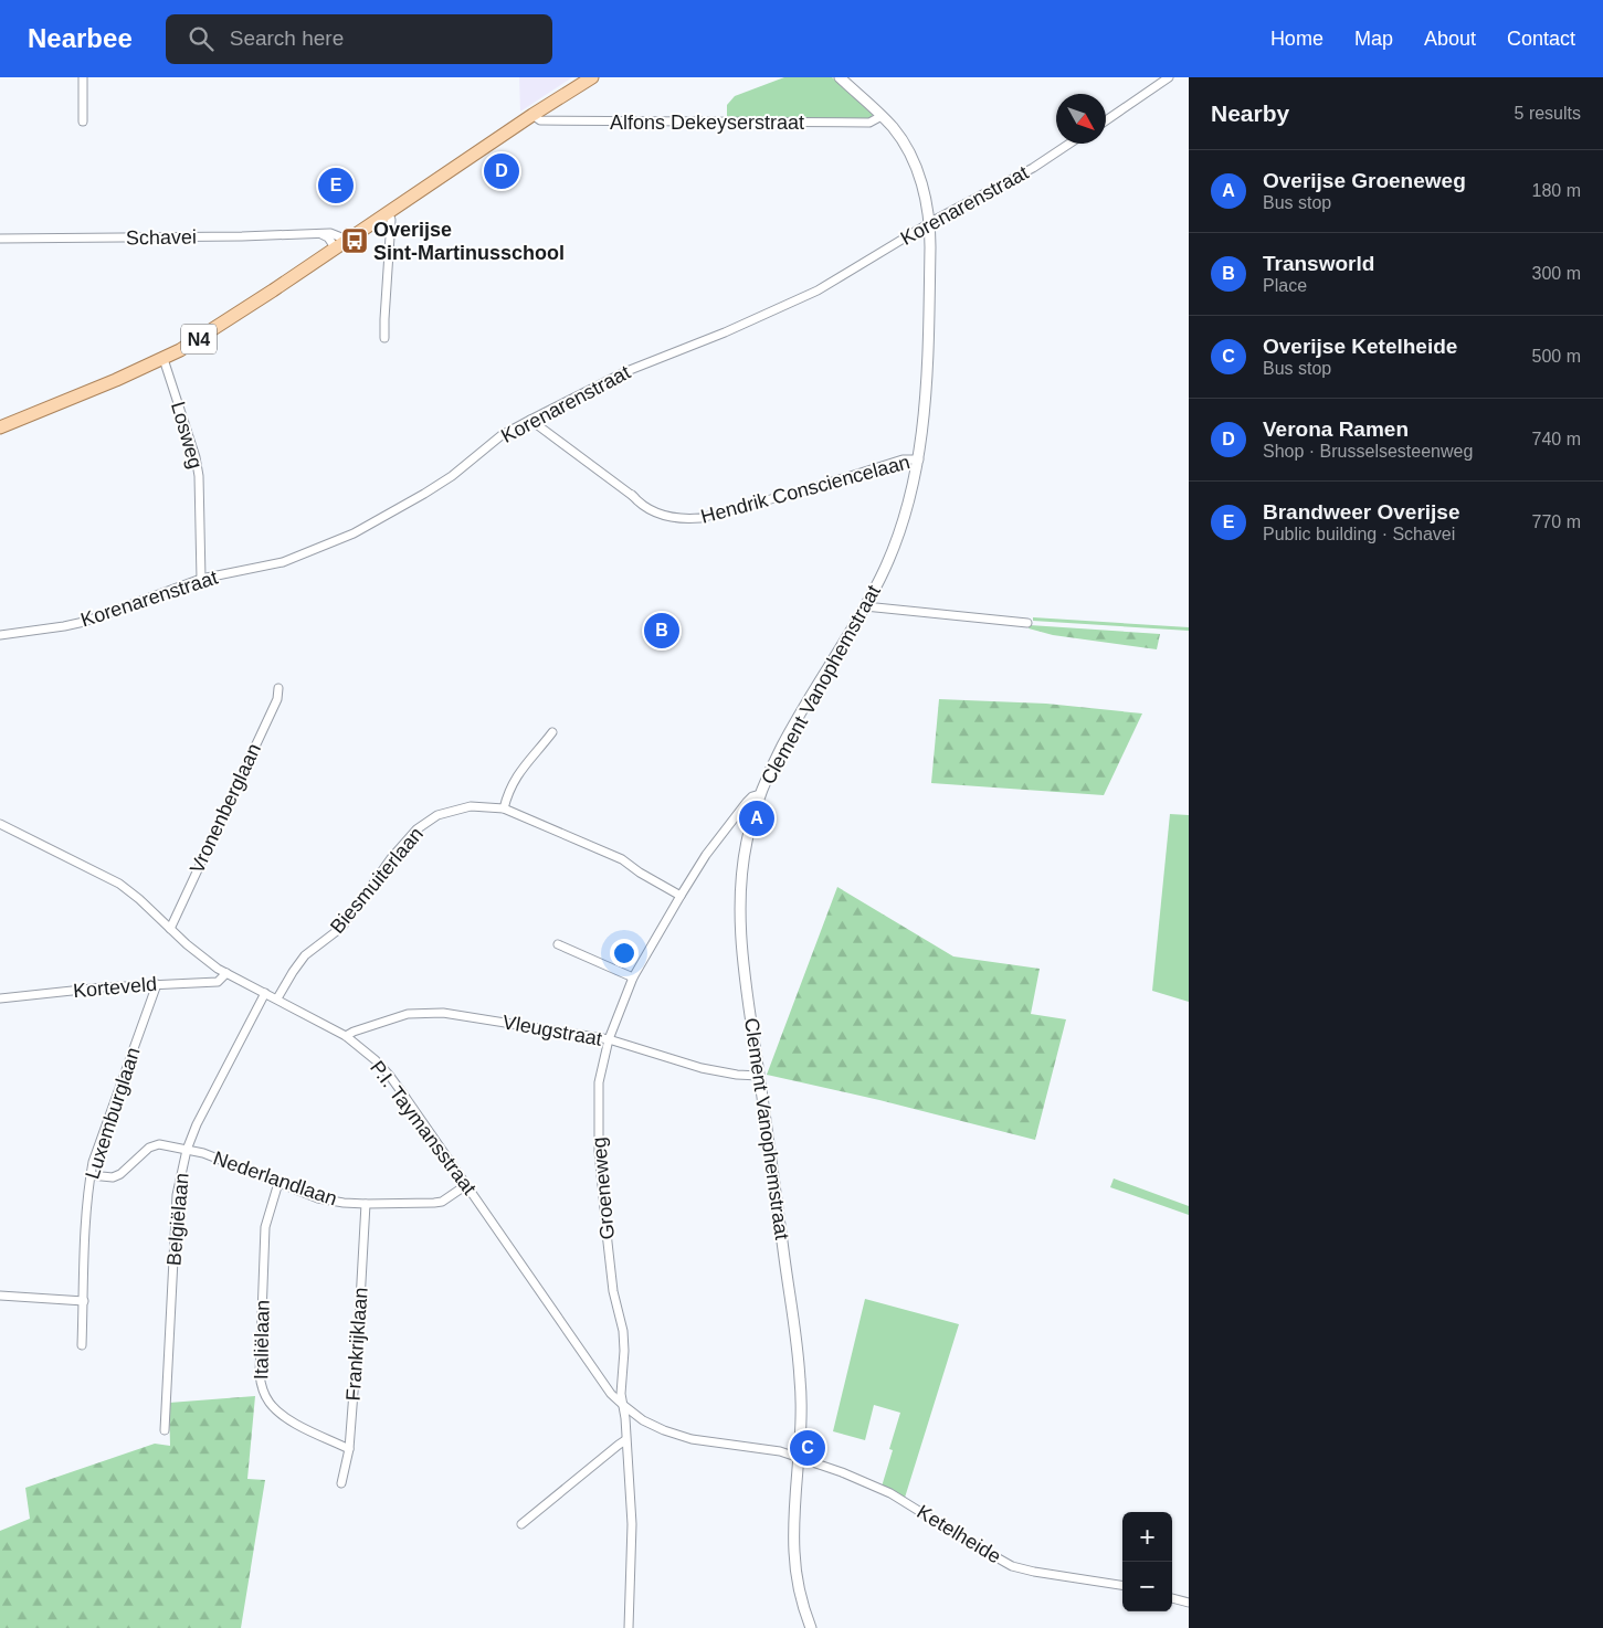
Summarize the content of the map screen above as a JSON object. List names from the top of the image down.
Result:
{
  "streets": {
    "main road": ["N4"],
    "street": [
      "Alfons Dekeyserstraat",
      "Korenarenstraat",
      "Schavei",
      "Losweg",
      "Hendrik Consciencelaan",
      "Clement Vanophemstraat",
      "Vronenberglaan",
      "Biesmuiterlaan",
      "Korteveld",
      "Vleugstraat",
      "Luxemburglaan",
      "P.I. Taymansstraat",
      "Nederlandlaan",
      "Groeneweg",
      "Belgiëlaan",
      "Italiëlaan",
      "Frankrijklaan",
      "Ketelheide"
    ]
  },
  "crossings": [
    ["Alfons Dekeyserstraat", "N4"],
    ["Alfons Dekeyserstraat", "Clement Vanophemstraat"],
    ["Korenarenstraat", "Losweg"],
    ["Korenarenstraat", "Hendrik Consciencelaan"],
    ["Korenarenstraat", "Clement Vanophemstraat"],
    ["Schavei", "N4"],
    ["N4", "Losweg"],
    ["Hendrik Consciencelaan", "Clement Vanophemstraat"],
    ["Clement Vanophemstraat", "Vleugstraat"],
    ["Clement Vanophemstraat", "P.I. Taymansstraat"],
    ["Clement Vanophemstraat", "Groeneweg"],
    ["Clement Vanophemstraat", "Ketelheide"],
    ["Vronenberglaan", "P.I. Taymansstraat"],
    ["Biesmuiterlaan", "P.I. Taymansstraat"],
    ["Biesmuiterlaan", "Groeneweg"],
    ["Korteveld", "Luxemburglaan"],
    ["Korteveld", "P.I. Taymansstraat"],
    ["Vleugstraat", "P.I. Taymansstraat"],
    ["Vleugstraat", "Groeneweg"],
    ["Luxemburglaan", "Nederlandlaan"],
    ["P.I. Taymansstraat", "Nederlandlaan"],
    ["P.I. Taymansstraat", "Groeneweg"],
    ["P.I. Taymansstraat", "Belgiëlaan"],
    ["P.I. Taymansstraat", "Ketelheide"],
    ["Nederlandlaan", "Belgiëlaan"],
    ["Nederlandlaan", "Italiëlaan"],
    ["Nederlandlaan", "Frankrijklaan"],
    ["Italiëlaan", "Frankrijklaan"]
  ],
  "places": {
    "bus stop": ["Overijse Sint-Martinusschool"]
  },
  "north": "bottom right",
  "page": {
    "header": "Nearbee",
    "search": "Search here",
    "nav": [
      "Home",
      "Map",
      "About",
      "Contact"
    ],
    "heading": ["Nearby", "5 results"],
    "list": [
      {
        "mark": "A",
        "name": "Overijse Groeneweg",
        "note": "Bus stop",
        "value": "180 m"
      },
      {
        "mark": "B",
        "name": "Transworld",
        "note": "Place",
        "value": "300 m"
      },
      {
        "mark": "C",
        "name": "Overijse Ketelheide",
        "note": "Bus stop",
        "value": "500 m"
      },
      {
        "mark": "D",
        "name": "Verona Ramen",
        "note": "Shop · Brusselsesteenweg",
        "value": "740 m"
      },
      {
        "mark": "E",
        "name": "Brandweer Overijse",
        "note": "Public building · Schavei",
        "value": "770 m"
      }
    ],
    "pins": [
      "D",
      "E",
      "B",
      "A",
      "C"
    ],
    "map_buttons": ["+", "−"]
  }
}
